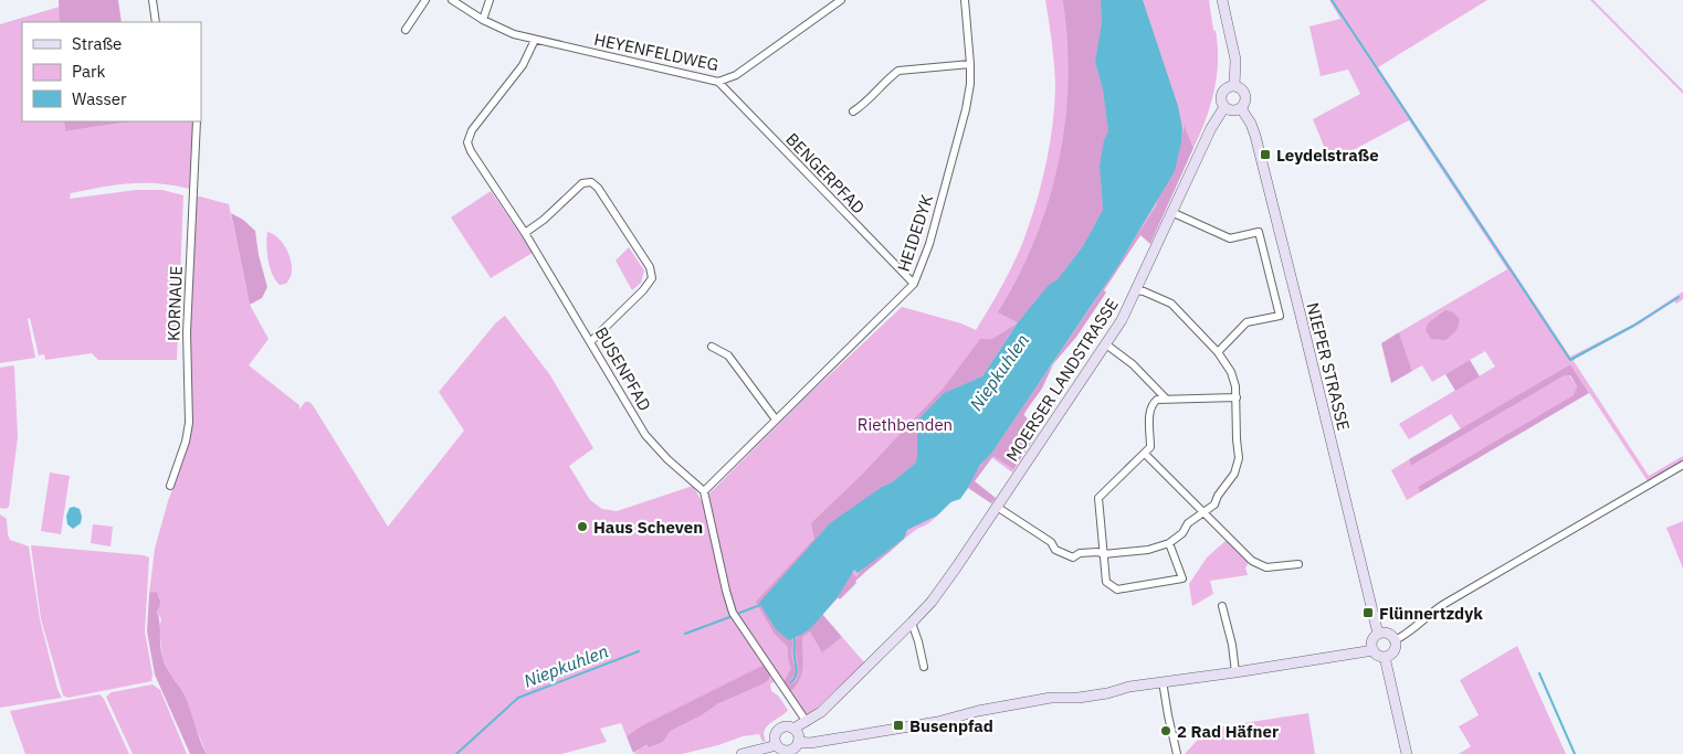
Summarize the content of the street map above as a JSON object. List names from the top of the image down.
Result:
{
  "streets": {
    "main road": ["NIEPER STRASSE", "MOERSER LANDSTRASSE"],
    "street": [
      "HEYENFELDWEG",
      "BENGERPFAD",
      "HEIDEDYK",
      "KORNAUE",
      "BUSENPFAD"
    ]
  },
  "crossings": [
    ["HEYENFELDWEG", "BENGERPFAD"],
    ["HEYENFELDWEG", "BUSENPFAD"],
    ["BENGERPFAD", "HEIDEDYK"],
    ["HEIDEDYK", "BUSENPFAD"],
    ["NIEPER STRASSE", "MOERSER LANDSTRASSE"]
  ],
  "water": ["Niepkuhlen"],
  "parks": ["Riethbenden"],
  "places": {
    "transit": ["Leydelstraße", "Flünnertzdyk", "Busenpfad"],
    "other": ["Haus Scheven", "2 Rad Häfner"]
  },
  "legend": ["Straße", "Park", "Wasser"]
}
